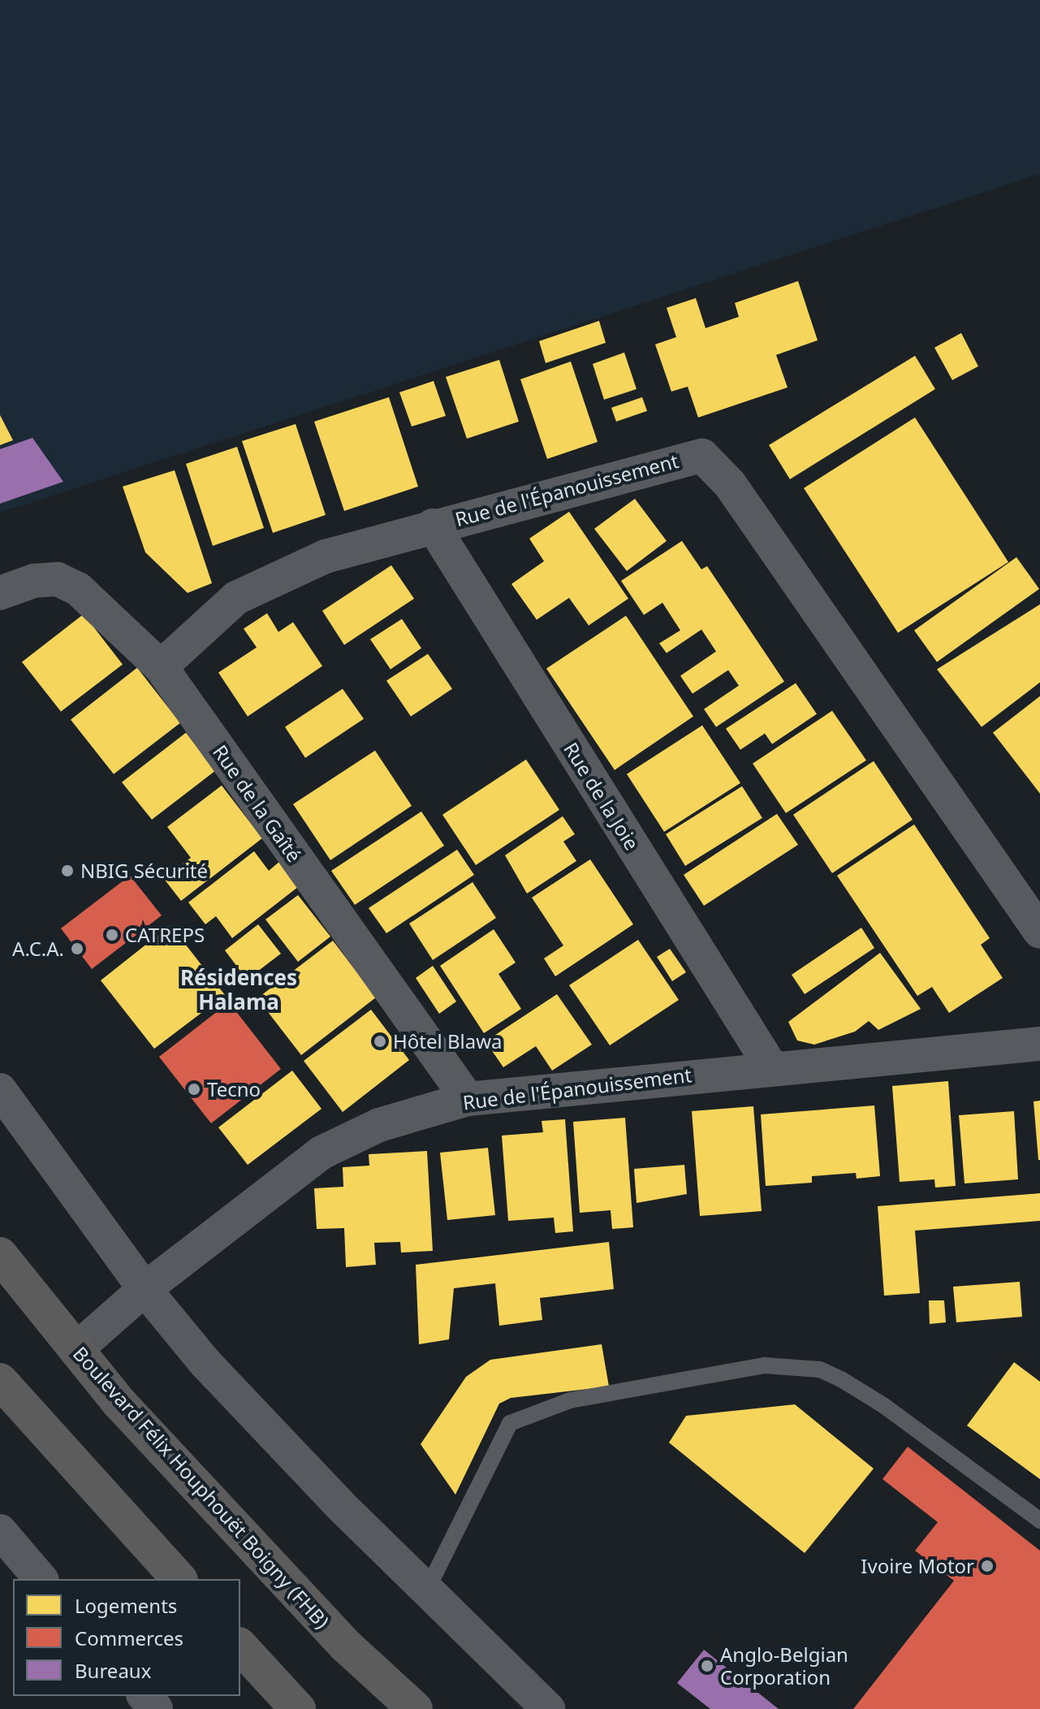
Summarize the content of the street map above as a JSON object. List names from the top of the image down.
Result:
{
  "streets": {
    "highway": ["Boulevard Félix Houphouët Boigny (FHB)"],
    "street": ["Rue de l'Épanouissement", "Rue de la Joie", "Rue de la Gaîté"]
  },
  "crossings": [
    ["Rue de l'Épanouissement", "Rue de la Joie"],
    ["Rue de l'Épanouissement", "Rue de la Gaîté"],
    ["Rue de l'Épanouissement", "Boulevard Félix Houphouët Boigny (FHB)"]
  ],
  "districts": ["Résidences Halama"],
  "places": [
    "NBIG Sécurité",
    "CATREPS",
    "A.C.A.",
    "Hôtel Blawa",
    "Tecno",
    "Ivoire Motor",
    "Anglo-Belgian Corporation"
  ],
  "legend": ["Logements", "Commerces", "Bureaux"]
}
